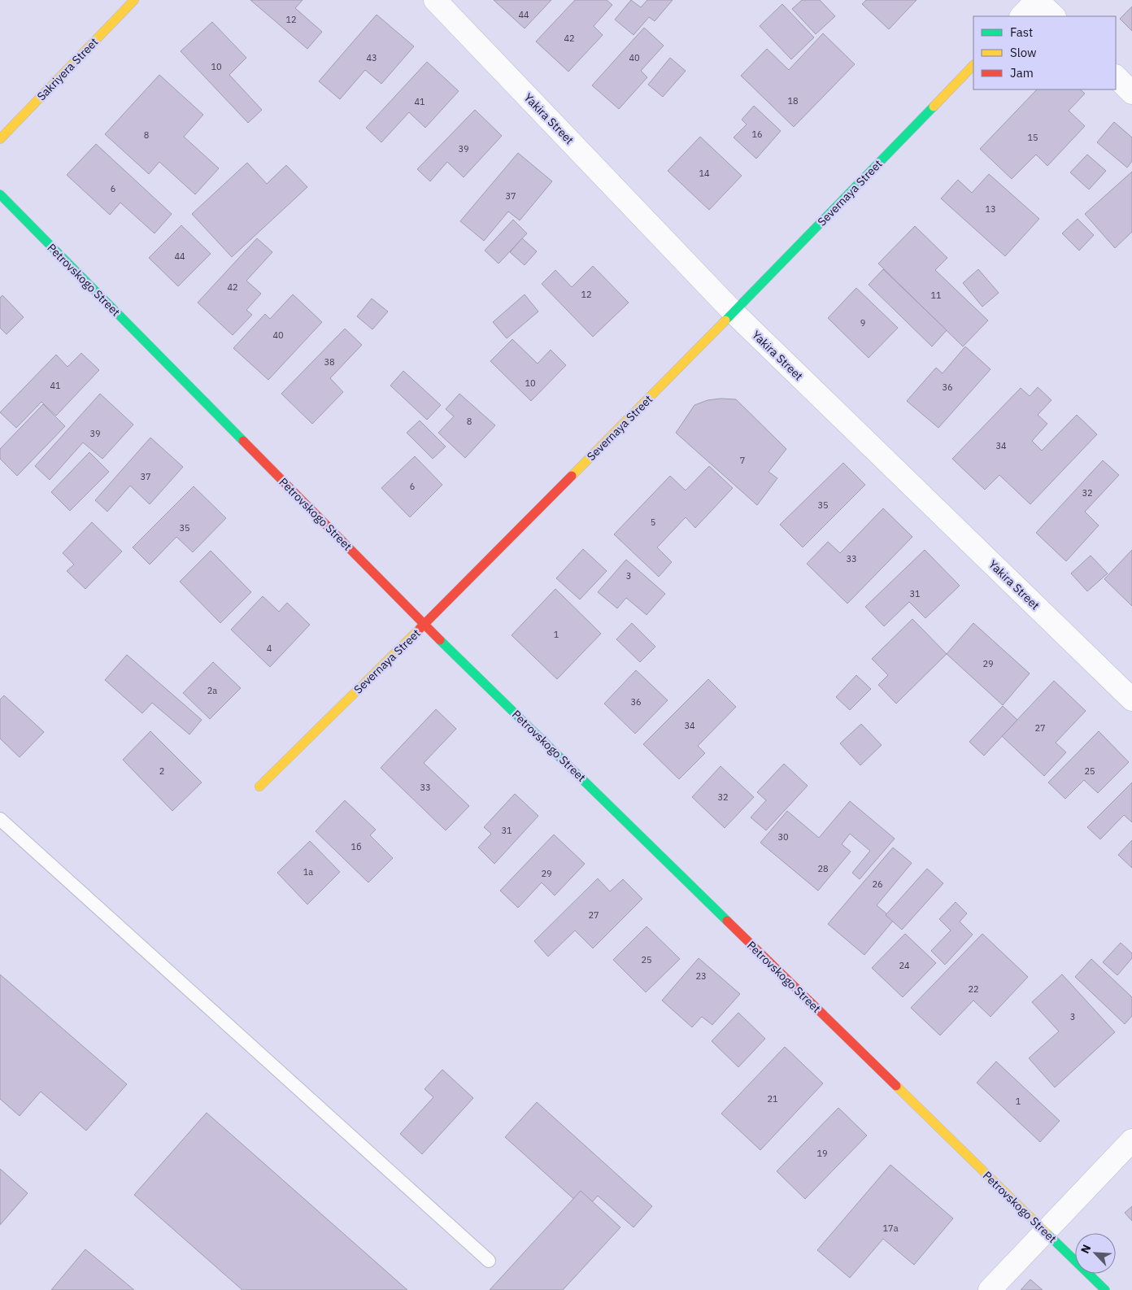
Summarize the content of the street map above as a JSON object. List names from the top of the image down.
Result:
{
  "streets": {
    "street": [
      "Sakriyera Street",
      "Yakira Street",
      "Severnaya Street",
      "Petrovskogo Street"
    ]
  },
  "crossings": [
    ["Yakira Street", "Severnaya Street"],
    ["Severnaya Street", "Petrovskogo Street"]
  ],
  "house_numbers": [
    "44",
    "12",
    "42",
    "43",
    "40",
    "10",
    "18",
    "41",
    "16",
    "8",
    "15",
    "39",
    "14",
    "6",
    "37",
    "13",
    "44",
    "42",
    "12",
    "11",
    "9",
    "40",
    "38",
    "10",
    "41",
    "36",
    "8",
    "39",
    "34",
    "7",
    "37",
    "6",
    "32",
    "35",
    "5",
    "35",
    "33",
    "3",
    "31",
    "1",
    "4",
    "29",
    "2а",
    "36",
    "34",
    "27",
    "2",
    "25",
    "33",
    "32",
    "31",
    "30",
    "1б",
    "28",
    "1а",
    "29",
    "26",
    "27",
    "25",
    "24",
    "23",
    "22",
    "3",
    "21",
    "1",
    "19",
    "17а"
  ],
  "legend": ["Fast", "Slow", "Jam"],
  "north": "top left"
}
